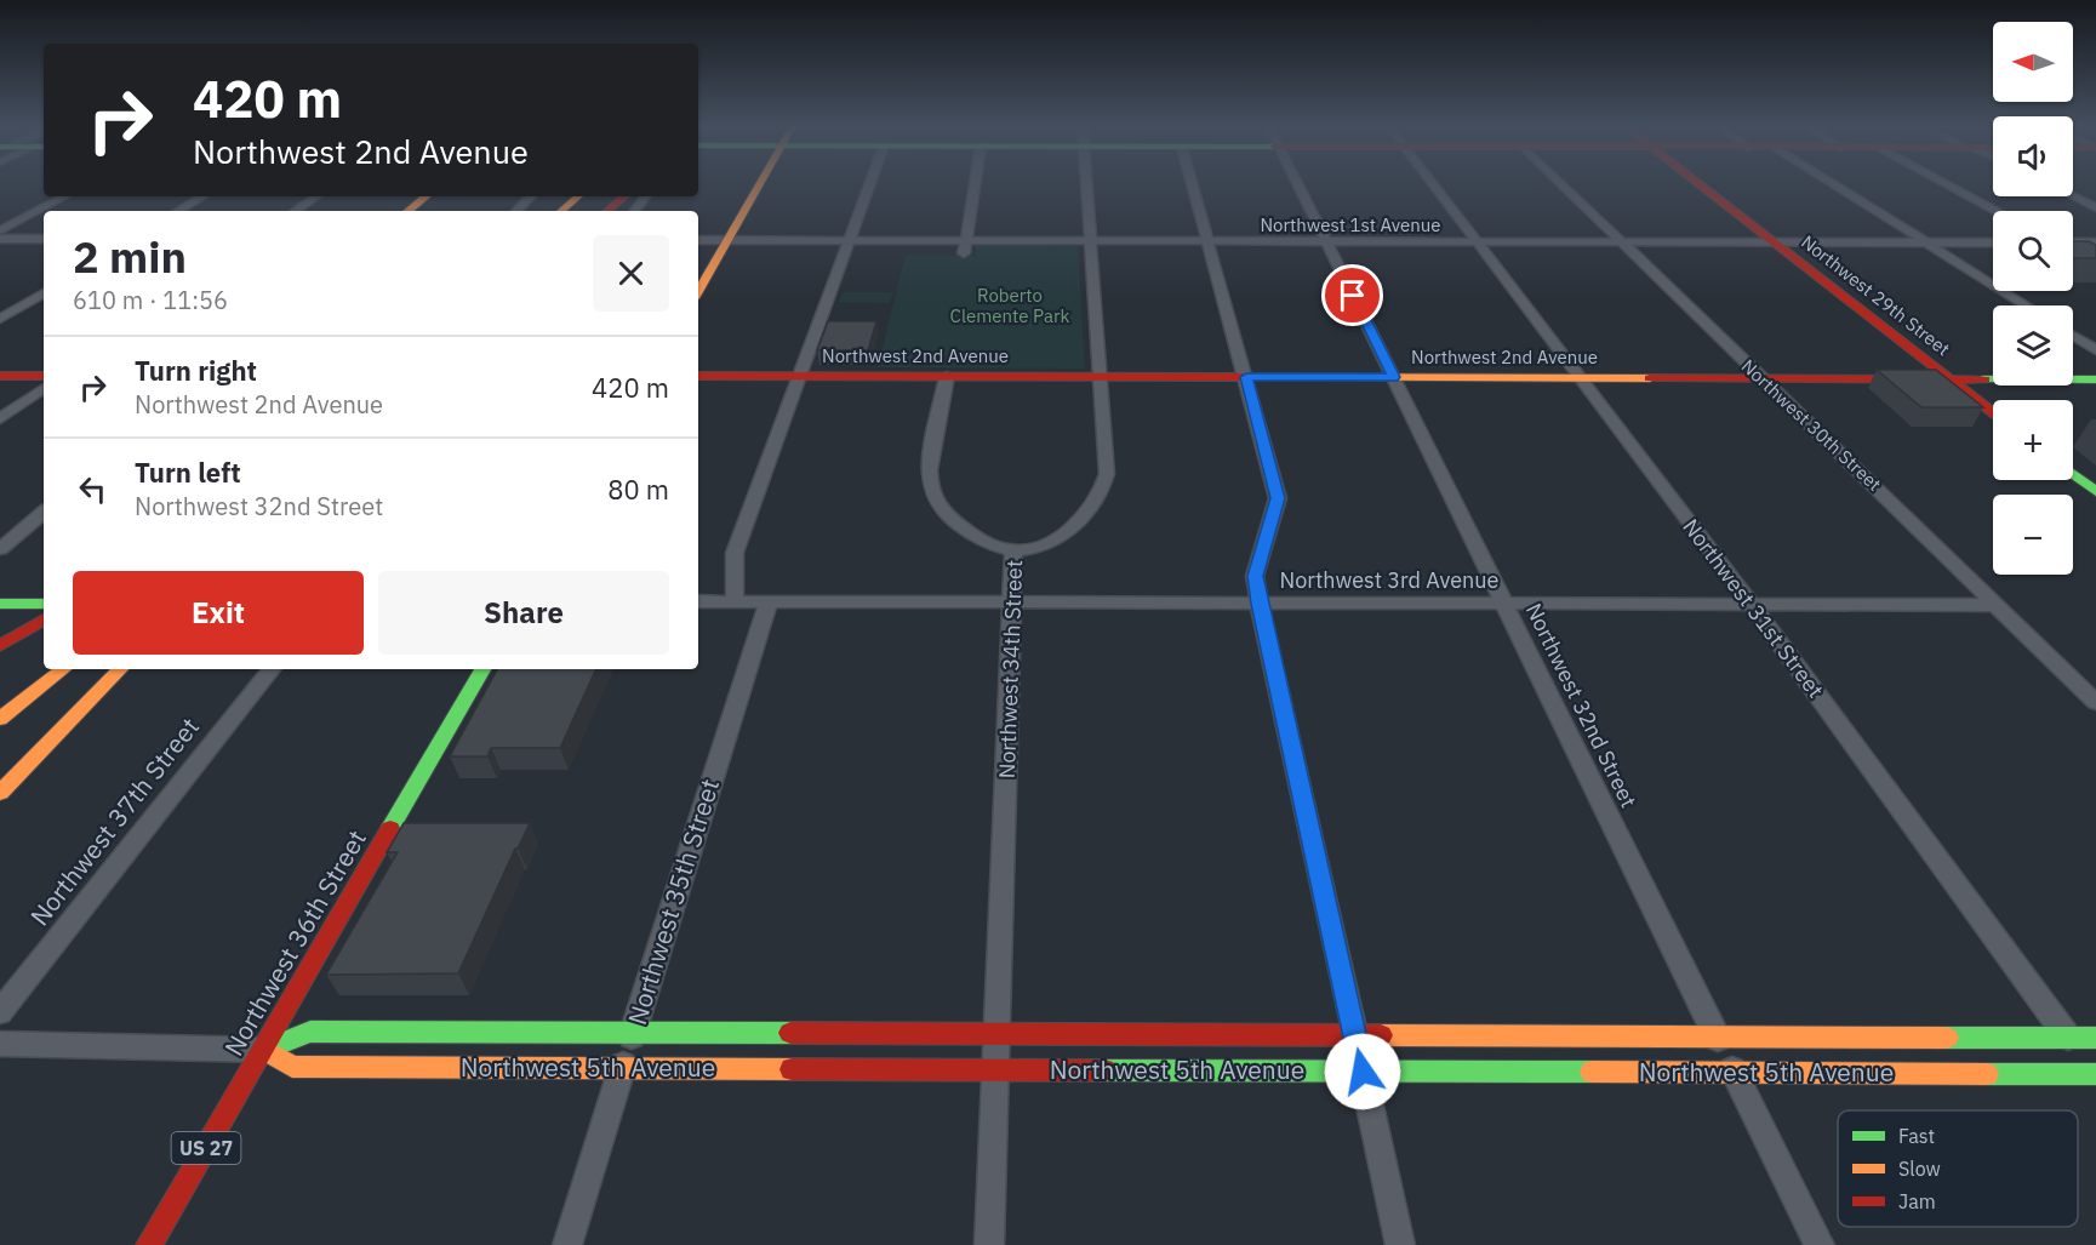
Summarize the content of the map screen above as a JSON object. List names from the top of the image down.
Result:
{
  "streets": {
    "main road": [
      "Northwest 29th Street",
      "Northwest 2nd Avenue",
      "Northwest 36th Street",
      "Northwest 5th Avenue",
      "US 27"
    ],
    "street": [
      "Northwest 1st Avenue",
      "Northwest 30th Street",
      "Northwest 3rd Avenue",
      "Northwest 31st Street",
      "Northwest 34th Street",
      "Northwest 32nd Street",
      "Northwest 37th Street",
      "Northwest 35th Street"
    ]
  },
  "crossings": [
    ["Northwest 1st Avenue", "Northwest 29th Street"],
    ["Northwest 1st Avenue", "Northwest 30th Street"],
    ["Northwest 1st Avenue", "Northwest 31st Street"],
    ["Northwest 1st Avenue", "Northwest 34th Street"],
    ["Northwest 1st Avenue", "Northwest 32nd Street"],
    ["Northwest 29th Street", "Northwest 2nd Avenue"],
    ["Northwest 2nd Avenue", "Northwest 30th Street"],
    ["Northwest 2nd Avenue", "Northwest 31st Street"],
    ["Northwest 2nd Avenue", "Northwest 34th Street"],
    ["Northwest 2nd Avenue", "Northwest 32nd Street"],
    ["Northwest 30th Street", "Northwest 3rd Avenue"],
    ["Northwest 3rd Avenue", "Northwest 31st Street"],
    ["Northwest 3rd Avenue", "Northwest 34th Street"],
    ["Northwest 3rd Avenue", "Northwest 32nd Street"],
    ["Northwest 3rd Avenue", "Northwest 35th Street"],
    ["Northwest 31st Street", "Northwest 5th Avenue"],
    ["Northwest 34th Street", "Northwest 5th Avenue"],
    ["Northwest 32nd Street", "Northwest 5th Avenue"],
    ["Northwest 35th Street", "Northwest 5th Avenue"],
    ["Northwest 36th Street", "Northwest 5th Avenue"]
  ],
  "parks": ["Roberto Clemente Park"],
  "legend": ["Fast", "Slow", "Jam"],
  "north": "left",
  "page": {
    "map_buttons": ["+", "−"],
    "turn": ["420 m", "Northwest 2nd Avenue"],
    "heading": ["2 min", "610 m · 11:56"],
    "list": [
      {
        "name": "Turn right",
        "note": "Northwest 2nd Avenue",
        "value": "420 m"
      },
      {
        "name": "Turn left",
        "note": "Northwest 32nd Street",
        "value": "80 m"
      }
    ],
    "buttons": ["Exit", "Share"]
  }
}
